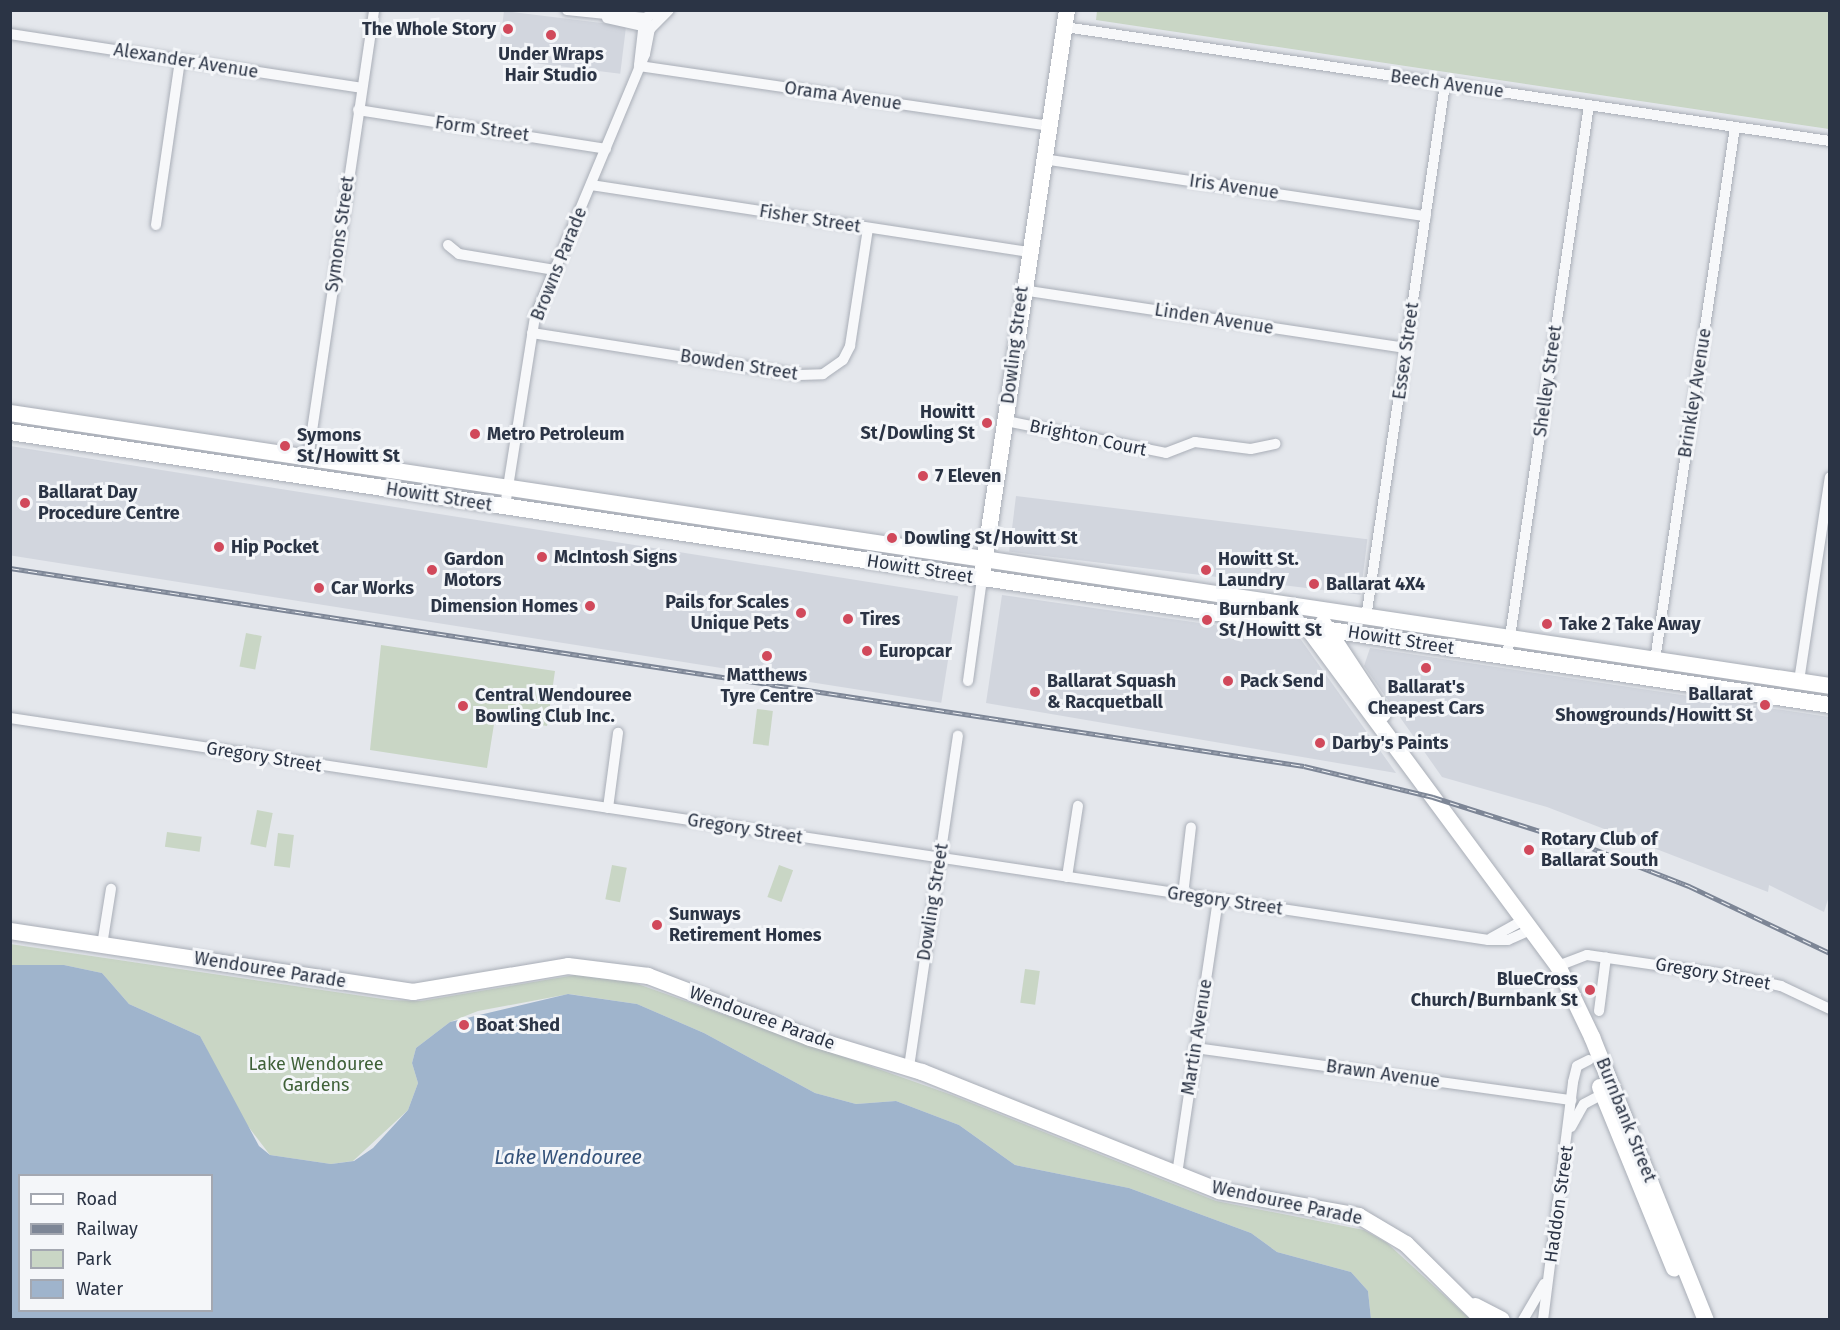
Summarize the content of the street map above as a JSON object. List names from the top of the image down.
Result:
{
  "streets": {
    "main road": [
      "Dowling Street",
      "Howitt Street",
      "Wendouree Parade",
      "Burnbank Street"
    ],
    "street": [
      "Alexander Avenue",
      "Beech Avenue",
      "Orama Avenue",
      "Form Street",
      "Iris Avenue",
      "Fisher Street",
      "Symons Street",
      "Browns Parade",
      "Linden Avenue",
      "Essex Street",
      "Bowden Street",
      "Shelley Street",
      "Brinkley Avenue",
      "Brighton Court",
      "Gregory Street",
      "Martin Avenue",
      "Brawn Avenue",
      "Haddon Street"
    ]
  },
  "crossings": [
    ["Alexander Avenue", "Symons Street"],
    ["Beech Avenue", "Dowling Street"],
    ["Beech Avenue", "Essex Street"],
    ["Beech Avenue", "Shelley Street"],
    ["Beech Avenue", "Brinkley Avenue"],
    ["Orama Avenue", "Browns Parade"],
    ["Orama Avenue", "Dowling Street"],
    ["Form Street", "Symons Street"],
    ["Form Street", "Browns Parade"],
    ["Iris Avenue", "Dowling Street"],
    ["Iris Avenue", "Essex Street"],
    ["Fisher Street", "Browns Parade"],
    ["Fisher Street", "Dowling Street"],
    ["Fisher Street", "Bowden Street"],
    ["Symons Street", "Howitt Street"],
    ["Browns Parade", "Bowden Street"],
    ["Browns Parade", "Howitt Street"],
    ["Linden Avenue", "Dowling Street"],
    ["Linden Avenue", "Essex Street"],
    ["Dowling Street", "Brighton Court"],
    ["Dowling Street", "Howitt Street"],
    ["Dowling Street", "Gregory Street"],
    ["Dowling Street", "Wendouree Parade"],
    ["Essex Street", "Howitt Street"],
    ["Shelley Street", "Howitt Street"],
    ["Brinkley Avenue", "Howitt Street"],
    ["Howitt Street", "Burnbank Street"],
    ["Gregory Street", "Martin Avenue"],
    ["Gregory Street", "Burnbank Street"],
    ["Wendouree Parade", "Martin Avenue"],
    ["Martin Avenue", "Brawn Avenue"],
    ["Brawn Avenue", "Haddon Street"],
    ["Burnbank Street", "Haddon Street"]
  ],
  "water": ["Lake Wendouree"],
  "parks": ["Lake Wendouree Gardens"],
  "places": [
    "The Whole Story",
    "Under Wraps Hair Studio",
    "Howitt St/Dowling St",
    "Metro Petroleum",
    "Symons St/Howitt St",
    "7 Eleven",
    "Ballarat Day Procedure Centre",
    "Dowling St/Howitt St",
    "Hip Pocket",
    "McIntosh Signs",
    "Gardon Motors",
    "Howitt St. Laundry",
    "Ballarat 4X4",
    "Car Works",
    "Dimension Homes",
    "Pails for Scales Unique Pets",
    "Tires",
    "Burnbank St/Howitt St",
    "Take 2 Take Away",
    "Europcar",
    "Matthews Tyre Centre",
    "Ballarat's Cheapest Cars",
    "Pack Send",
    "Ballarat Squash & Racquetball",
    "Ballarat Showgrounds/Howitt St",
    "Central Wendouree Bowling Club Inc.",
    "Darby's Paints",
    "Rotary Club of Ballarat South",
    "Sunways Retirement Homes",
    "BlueCross Church/Burnbank St",
    "Boat Shed"
  ],
  "legend": [
    "Road",
    "Railway",
    "Park",
    "Water"
  ]
}
